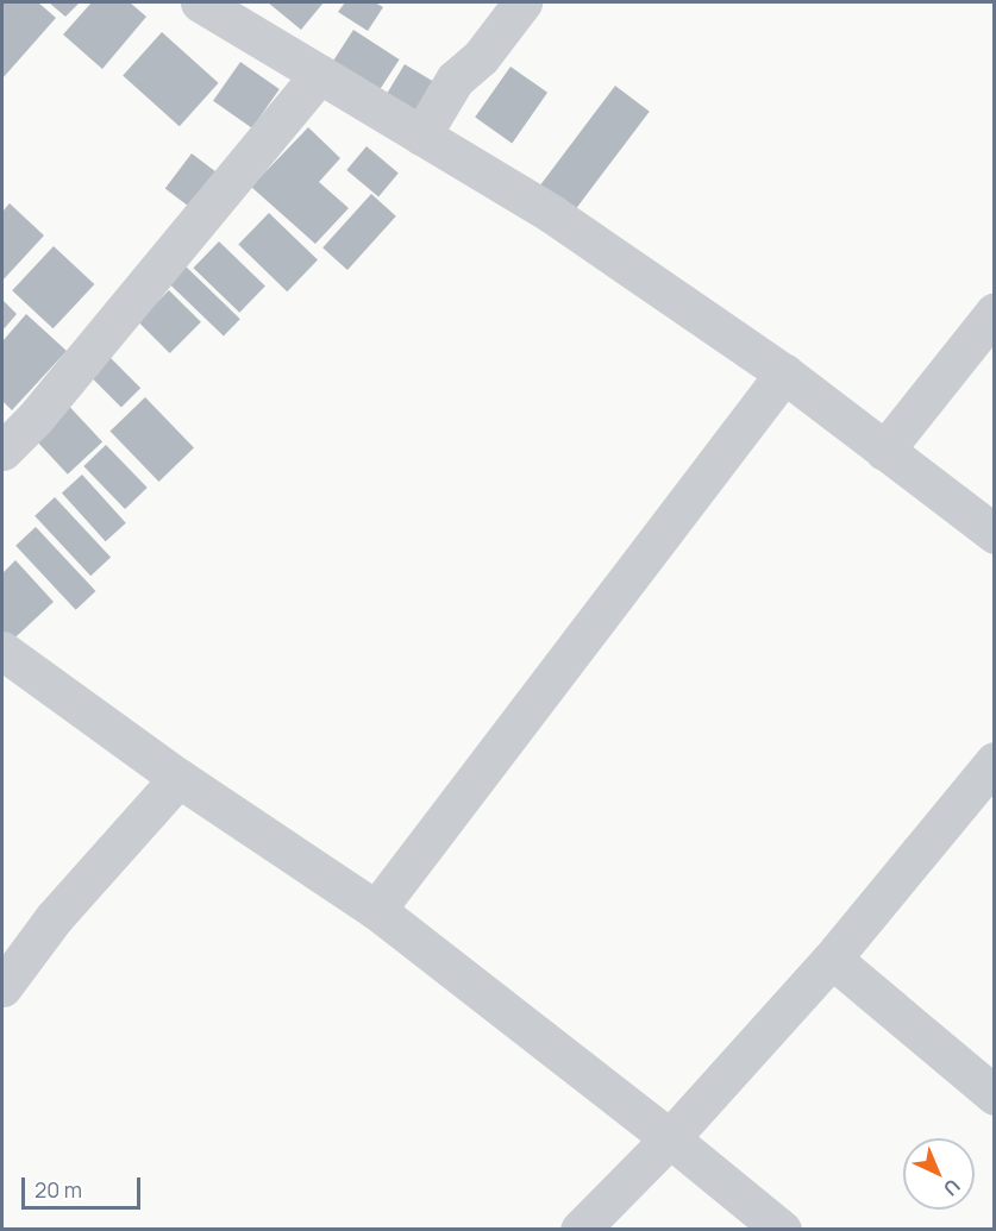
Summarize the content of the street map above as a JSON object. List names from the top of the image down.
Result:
{
  "scale_bar": "20 m",
  "north": "bottom right"
}
